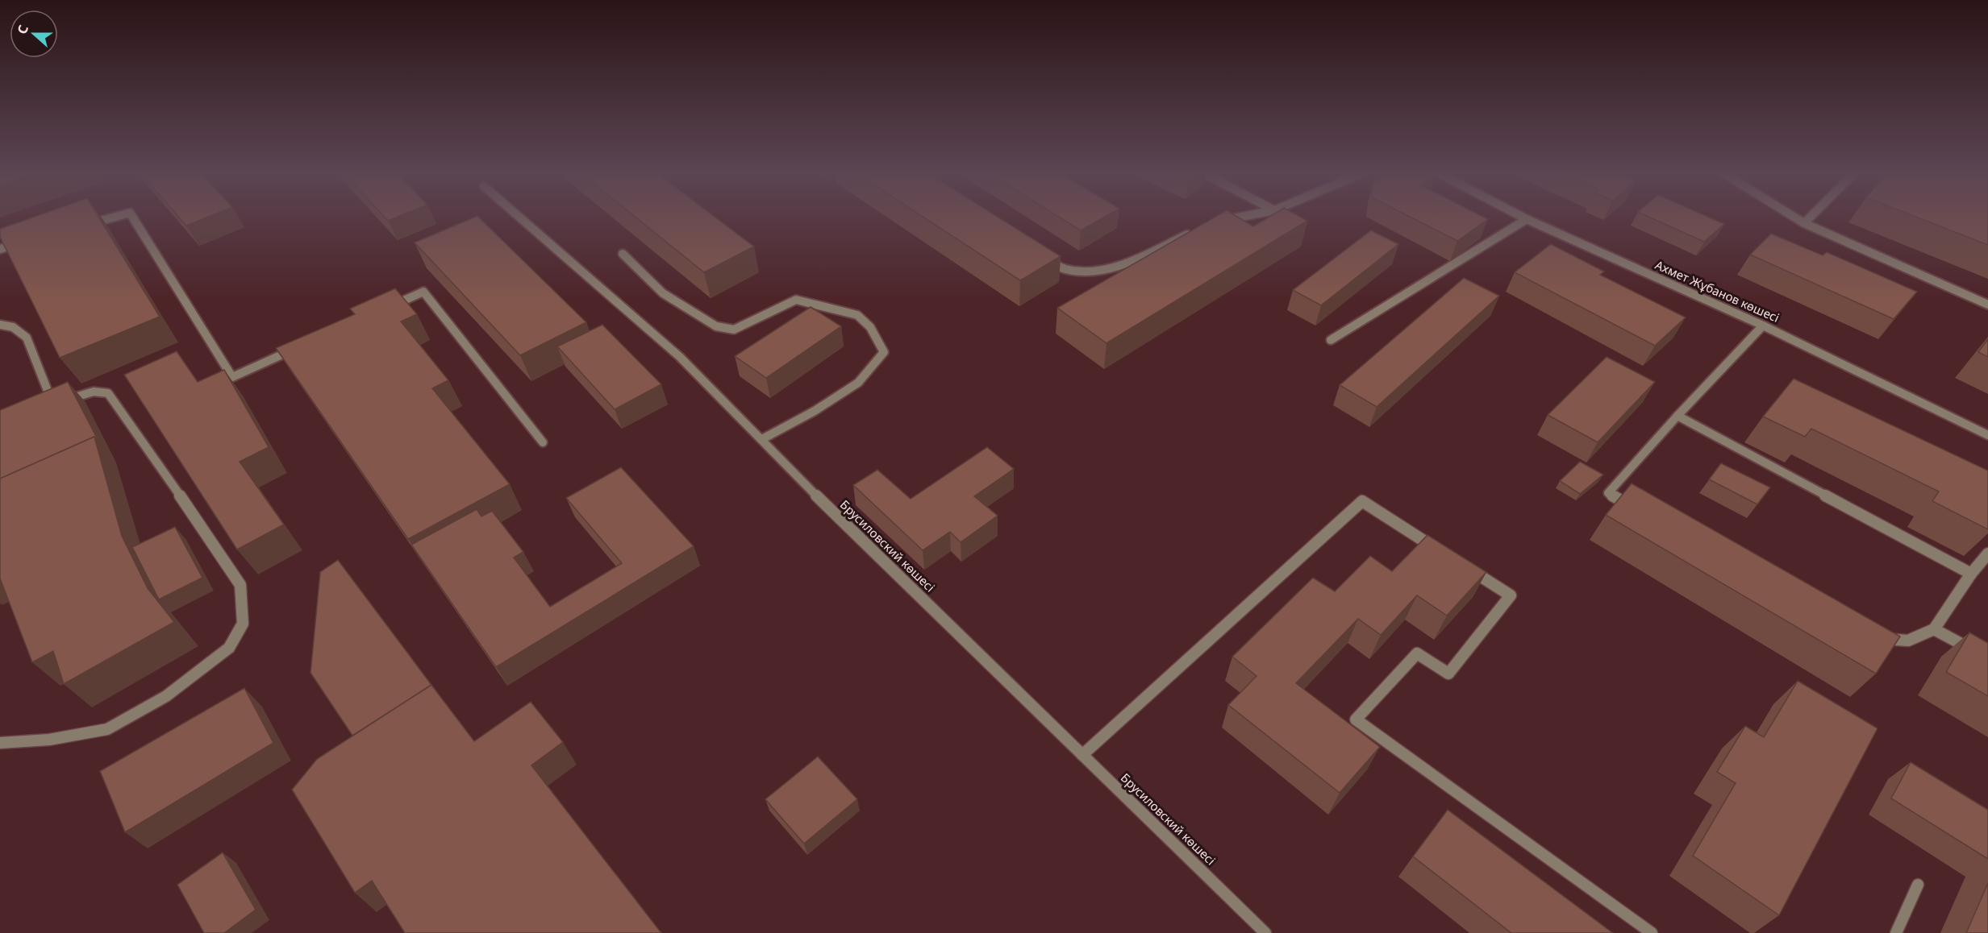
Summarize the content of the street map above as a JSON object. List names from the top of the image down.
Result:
{
  "streets": {
    "street": ["Ахмет Жұбанов көшесі", "Брусиловский көшесі"]
  },
  "north": "left"
}
